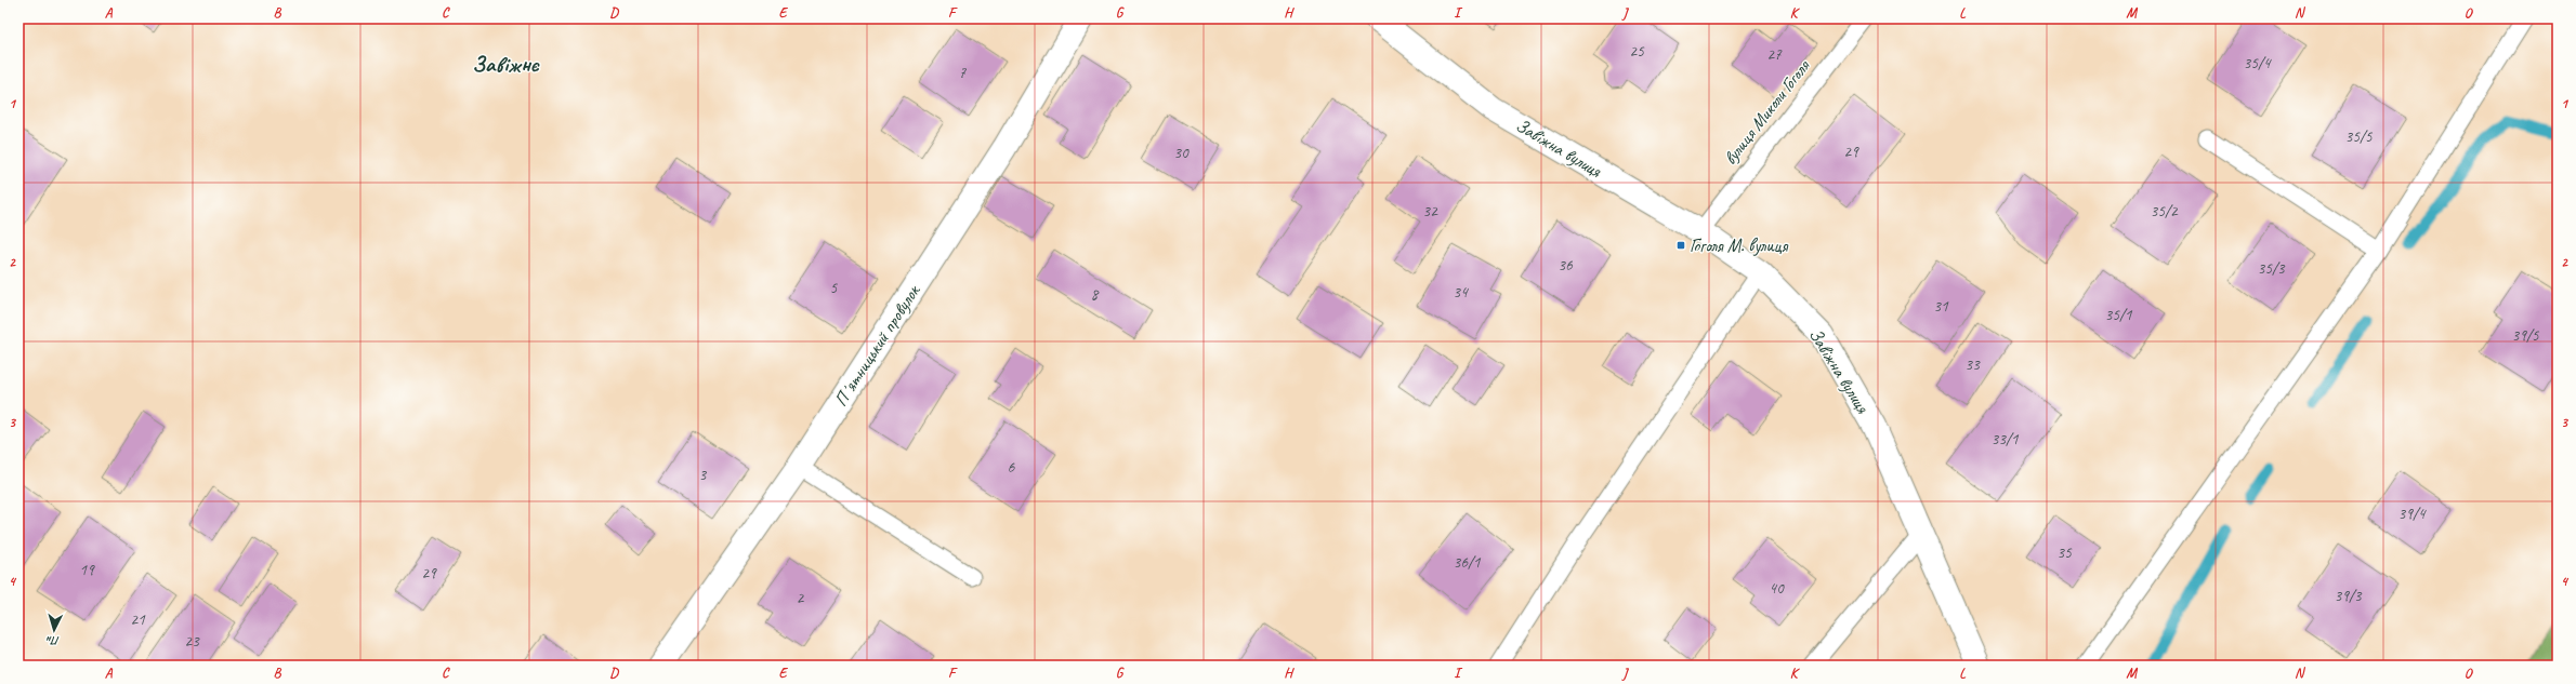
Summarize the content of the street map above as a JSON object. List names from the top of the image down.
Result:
{
  "streets": {
    "street": ["Завіжна вулиця", "Пʼятницький провулок"],
    "lane": ["вулиця Миколи Гоголя"]
  },
  "crossings": [
    ["вулиця Миколи Гоголя", "Завіжна вулиця"]
  ],
  "districts": ["Завіжнє"],
  "places": {
    "transit": ["Гоголя М. вулиця"]
  },
  "house_numbers": [
    "25",
    "27",
    "35/4",
    "7",
    "35/5",
    "29",
    "30",
    "32",
    "35/2",
    "36",
    "35/3",
    "5",
    "34",
    "8",
    "31",
    "35/1",
    "39/5",
    "33",
    "33/1",
    "6",
    "3",
    "39/4",
    "35",
    "36/1",
    "19",
    "29",
    "40",
    "39/3",
    "2",
    "21",
    "23"
  ],
  "north": "bottom",
  "grid": {
    "columns": [
      "A",
      "B",
      "C",
      "D",
      "E",
      "F",
      "G",
      "H",
      "I",
      "J",
      "K",
      "L",
      "M",
      "N",
      "O"
    ],
    "rows": [
      "1",
      "2",
      "3",
      "4"
    ]
  }
}
